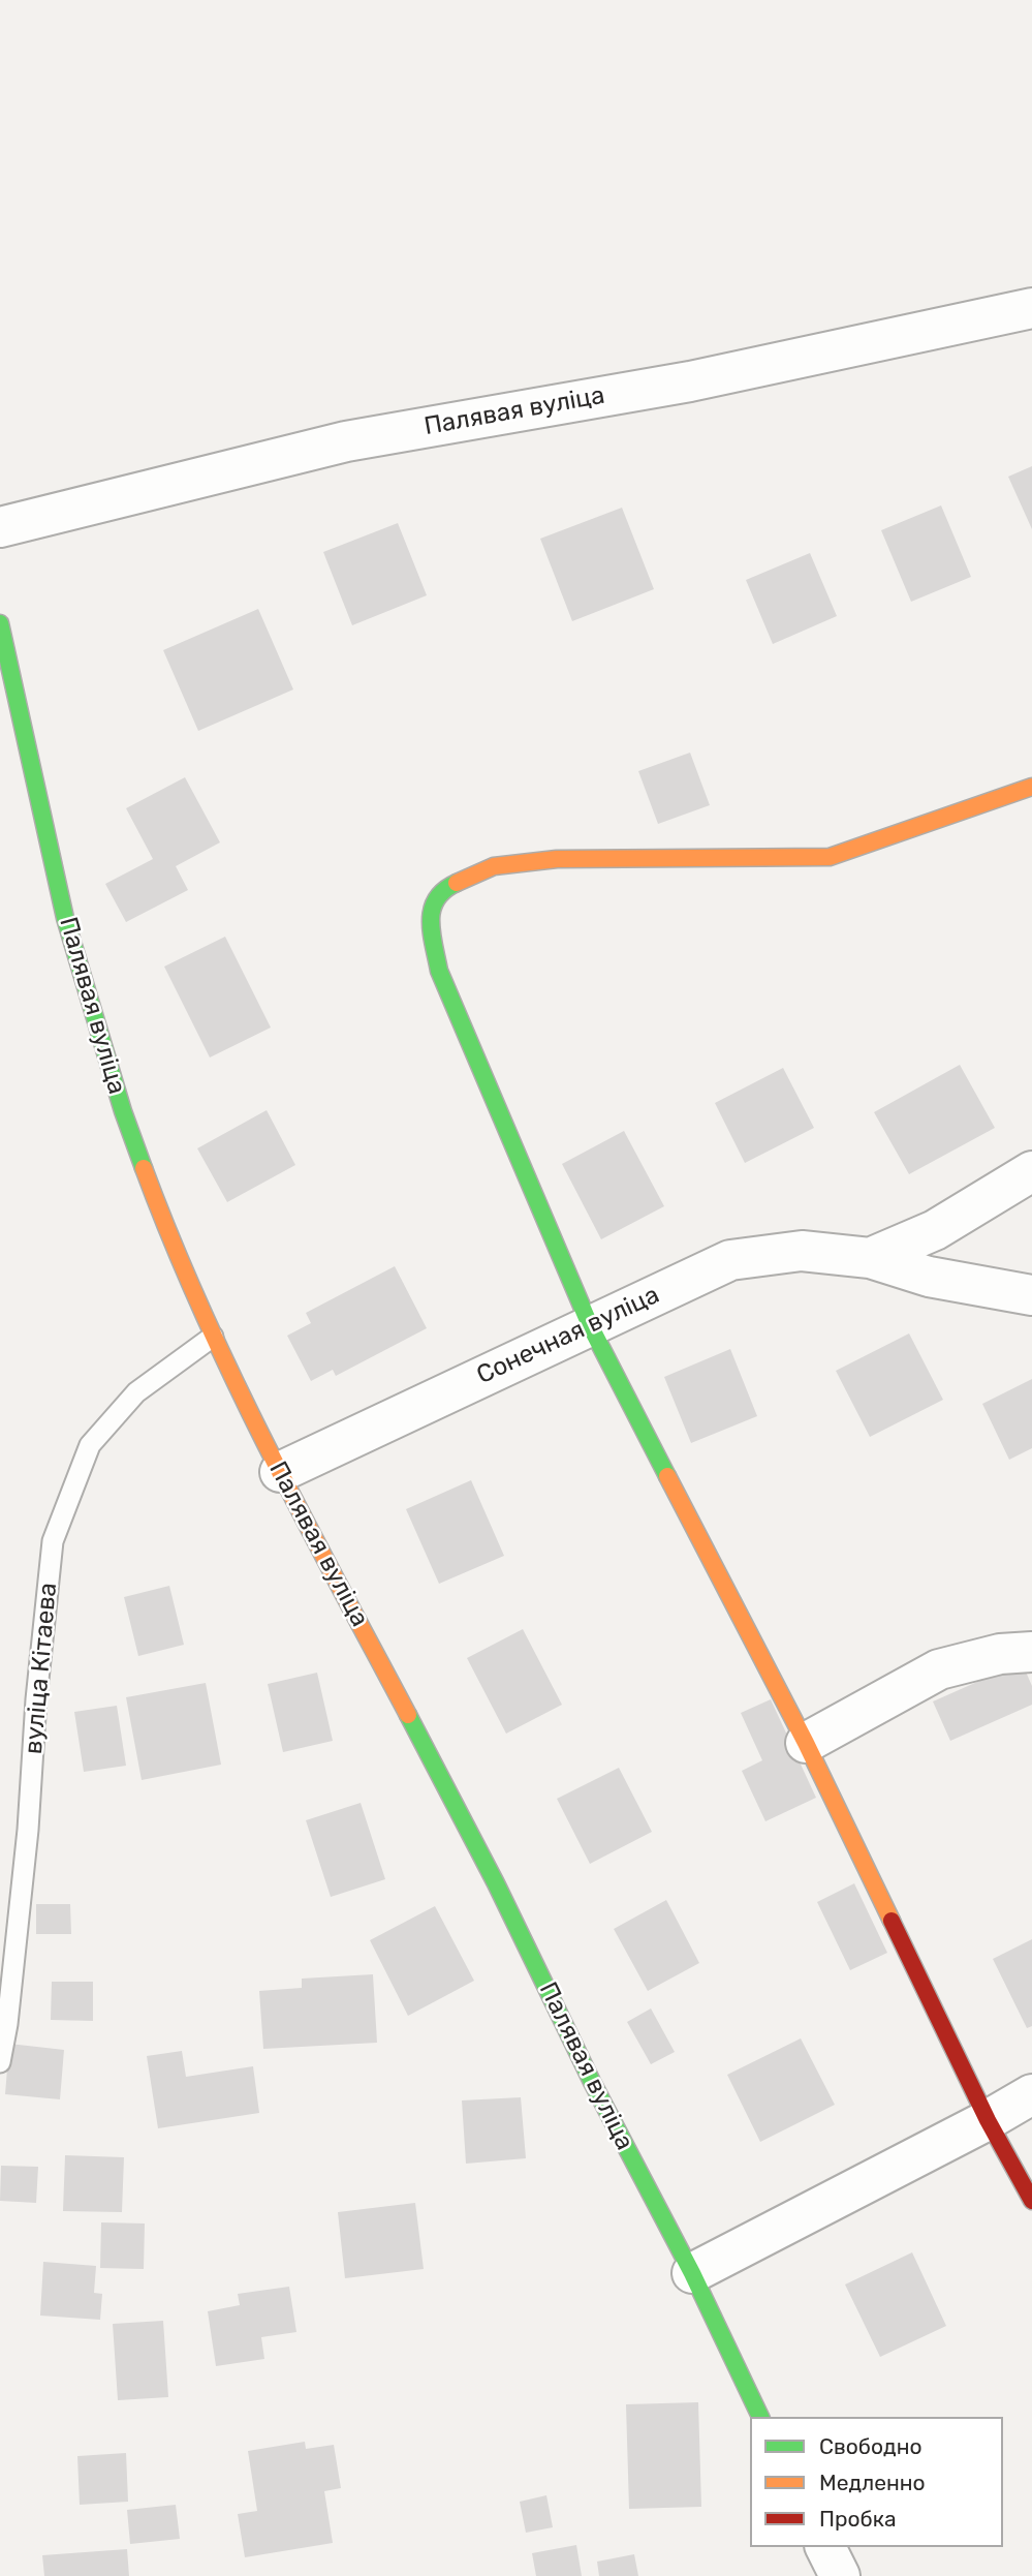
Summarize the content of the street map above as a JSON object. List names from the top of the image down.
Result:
{
  "streets": {
    "street": ["Палявая вуліца", "Сонечная вуліца"],
    "lane": ["вуліца Кітаева"]
  },
  "crossings": [
    ["Палявая вуліца", "Сонечная вуліца"],
    ["Палявая вуліца", "вуліца Кітаева"]
  ],
  "legend": ["Свободно", "Медленно", "Пробка"]
}
